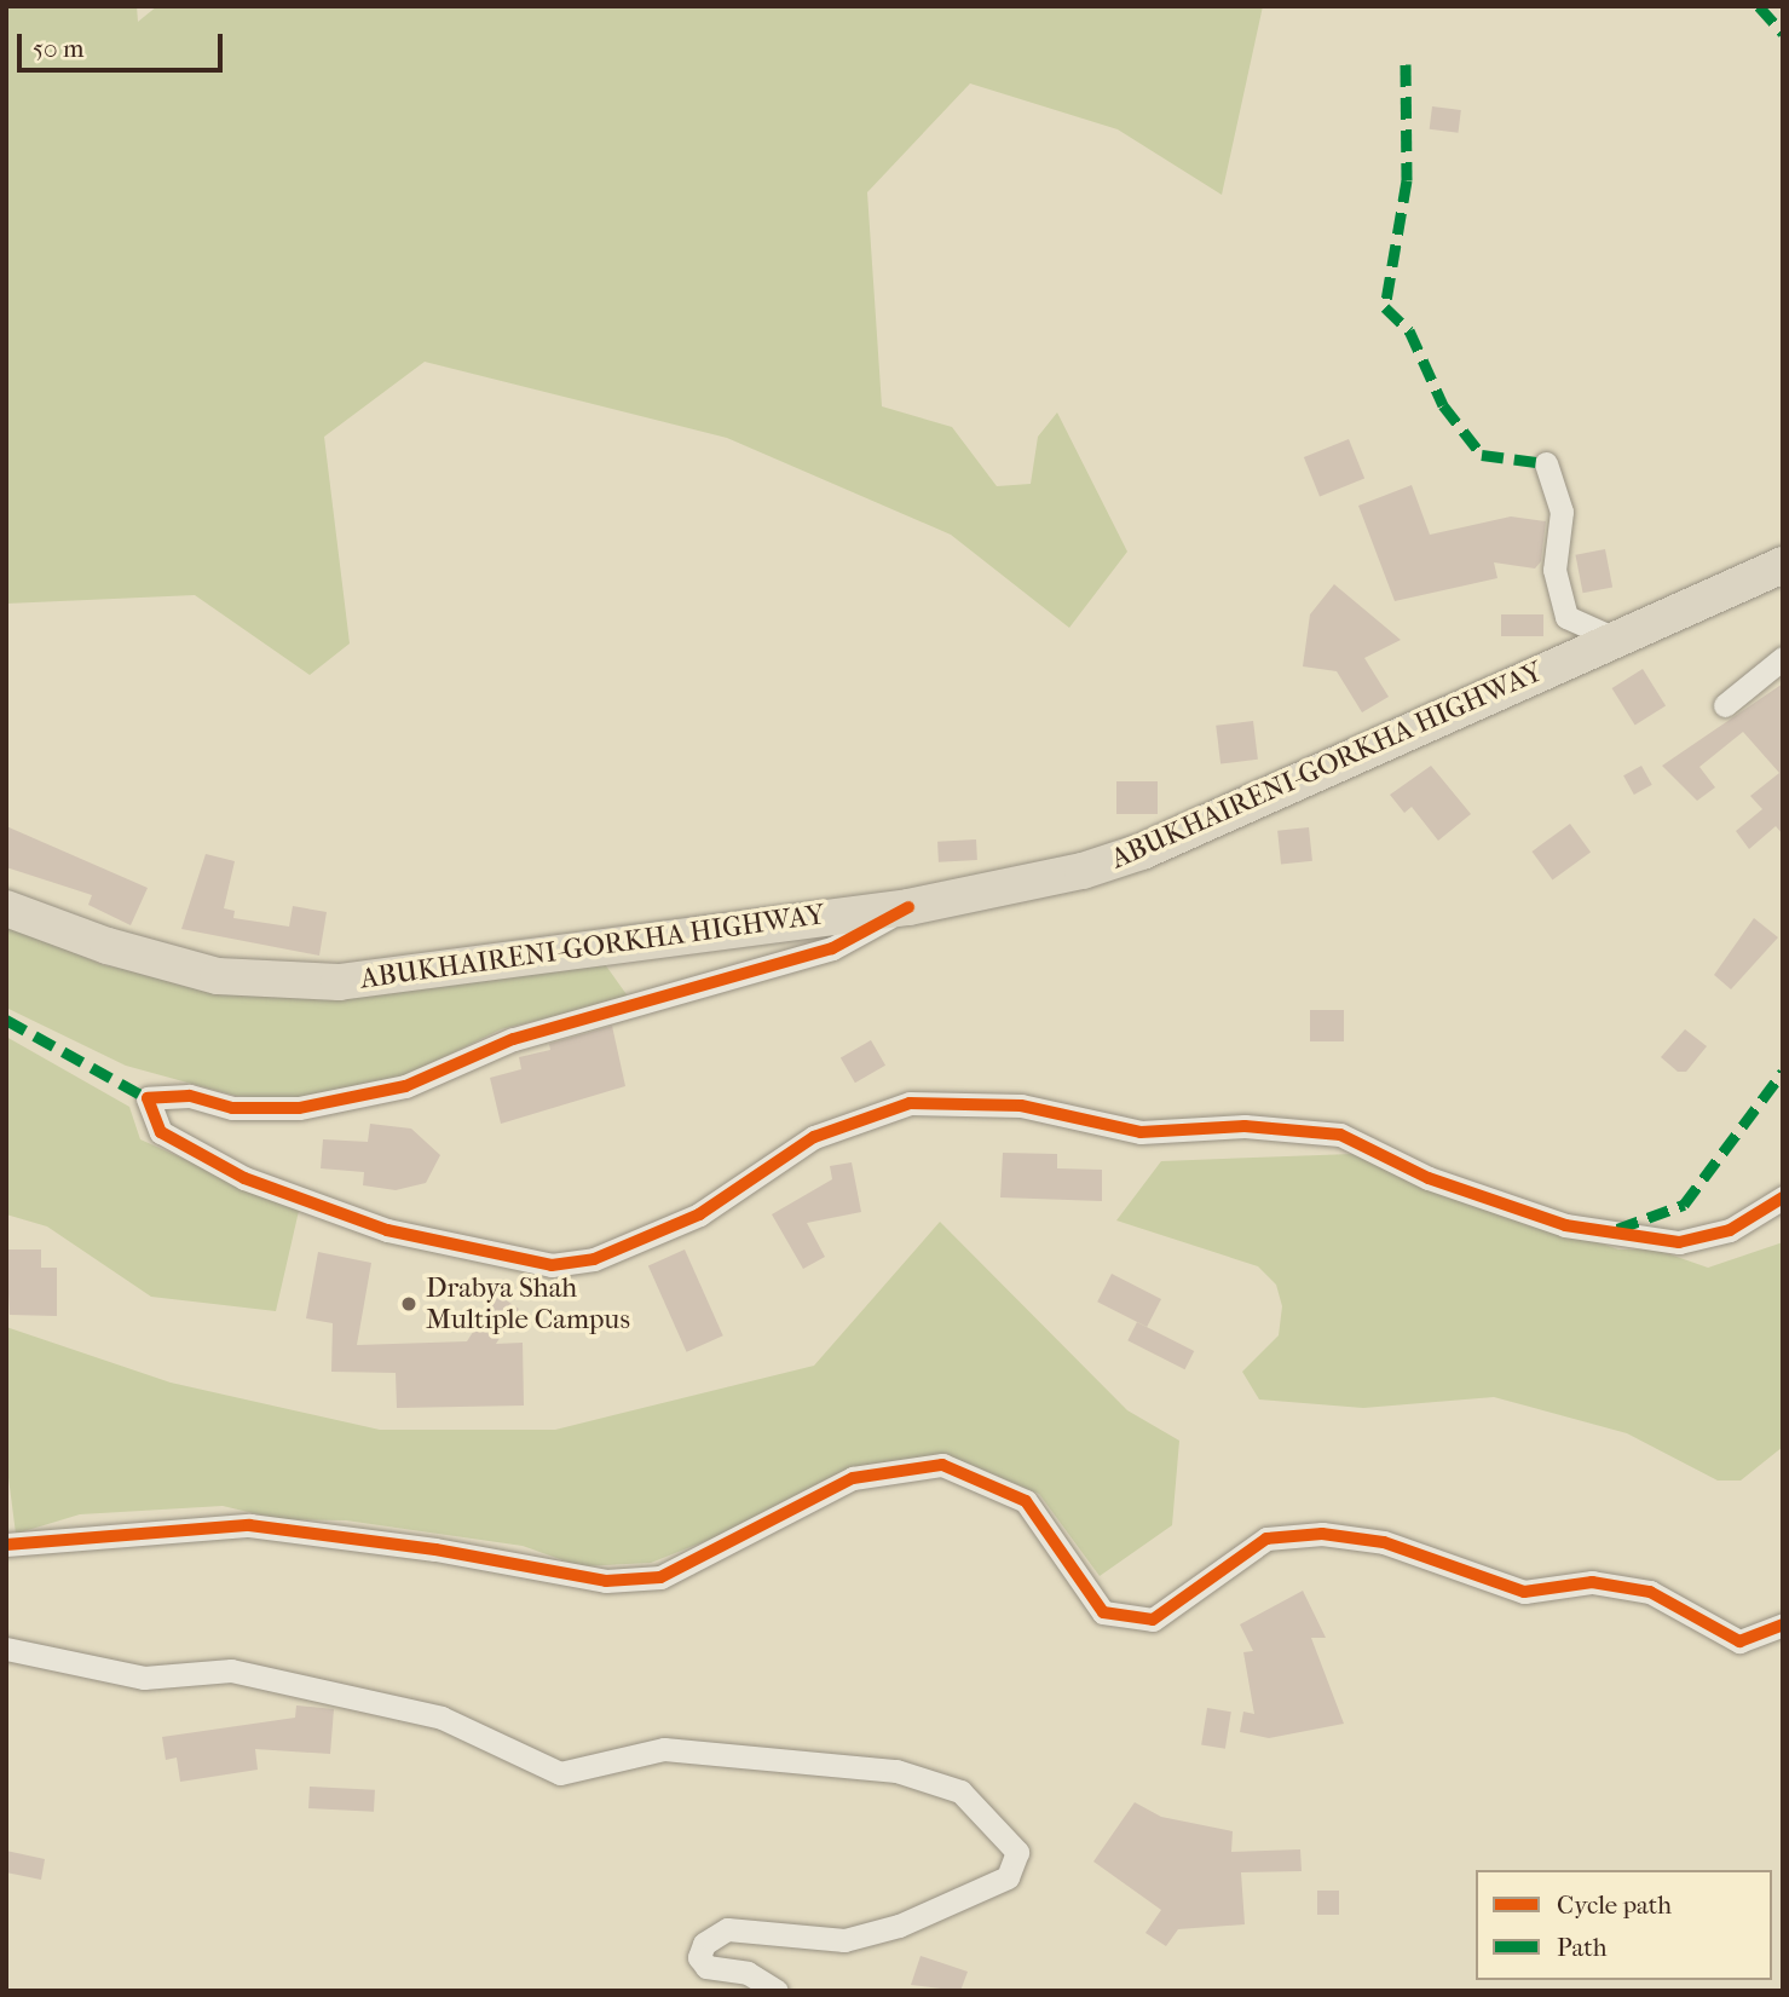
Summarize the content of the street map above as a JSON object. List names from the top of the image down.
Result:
{
  "streets": {
    "main road": ["ABUKHAIRENI-GORKHA HIGHWAY"]
  },
  "places": ["Drabya Shah Multiple Campus"],
  "legend": ["Cycle path", "Path"],
  "scale_bar": "50 m"
}
